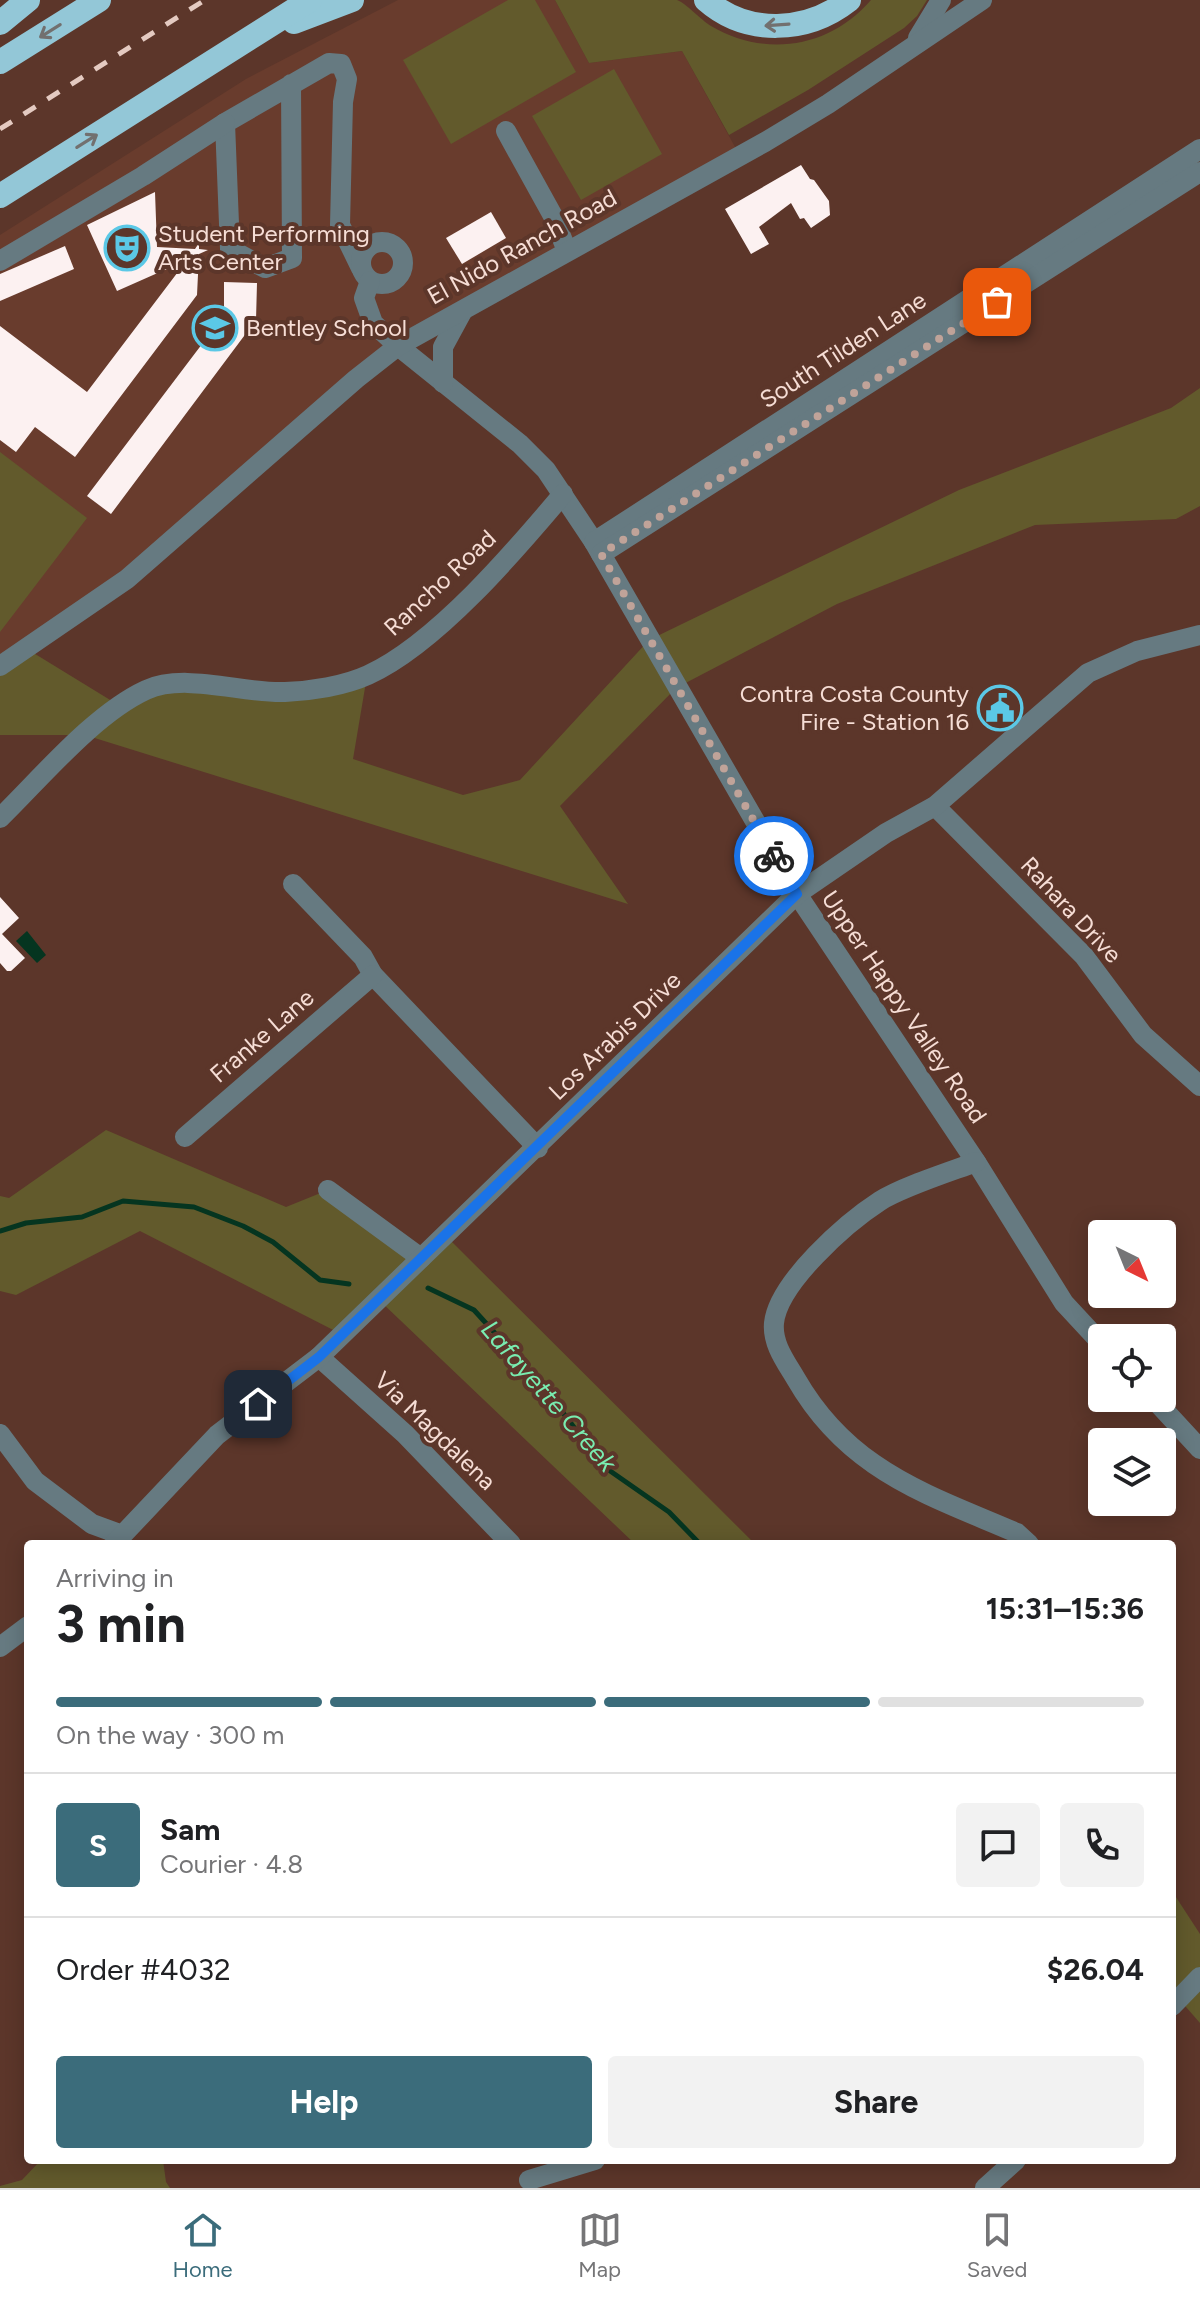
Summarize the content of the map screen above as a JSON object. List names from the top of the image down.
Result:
{
  "streets": {
    "street": [
      "El Nido Ranch Road",
      "South Tilden Lane",
      "Rancho Road",
      "Rahara Drive",
      "Upper Happy Valley Road",
      "Franke Lane",
      "Los Arabis Drive",
      "Via Magdalena"
    ]
  },
  "crossings": [
    ["El Nido Ranch Road", "Upper Happy Valley Road"],
    ["South Tilden Lane", "Upper Happy Valley Road"],
    ["Rancho Road", "Upper Happy Valley Road"],
    ["Rahara Drive", "Los Arabis Drive"],
    ["Upper Happy Valley Road", "Los Arabis Drive"],
    ["Los Arabis Drive", "Via Magdalena"]
  ],
  "water": ["Lafayette Creek"],
  "places": {
    "theatre": ["Student Performing Arts Center"],
    "school or university": ["Bentley School"],
    "public building": ["Contra Costa County Fire - Station 16"]
  },
  "north": "bottom right",
  "page": {
    "heading": ["3 min", "Arriving in", "15:31–15:36"],
    "panel": [
      "Sam",
      "Courier · 4.8",
      "Order #4032",
      "$26.04"
    ],
    "bar": "On the way · 300 m",
    "round": "S",
    "buttons": ["Help", "Share"],
    "tabs": ["Home", "Map", "Saved"]
  }
}
